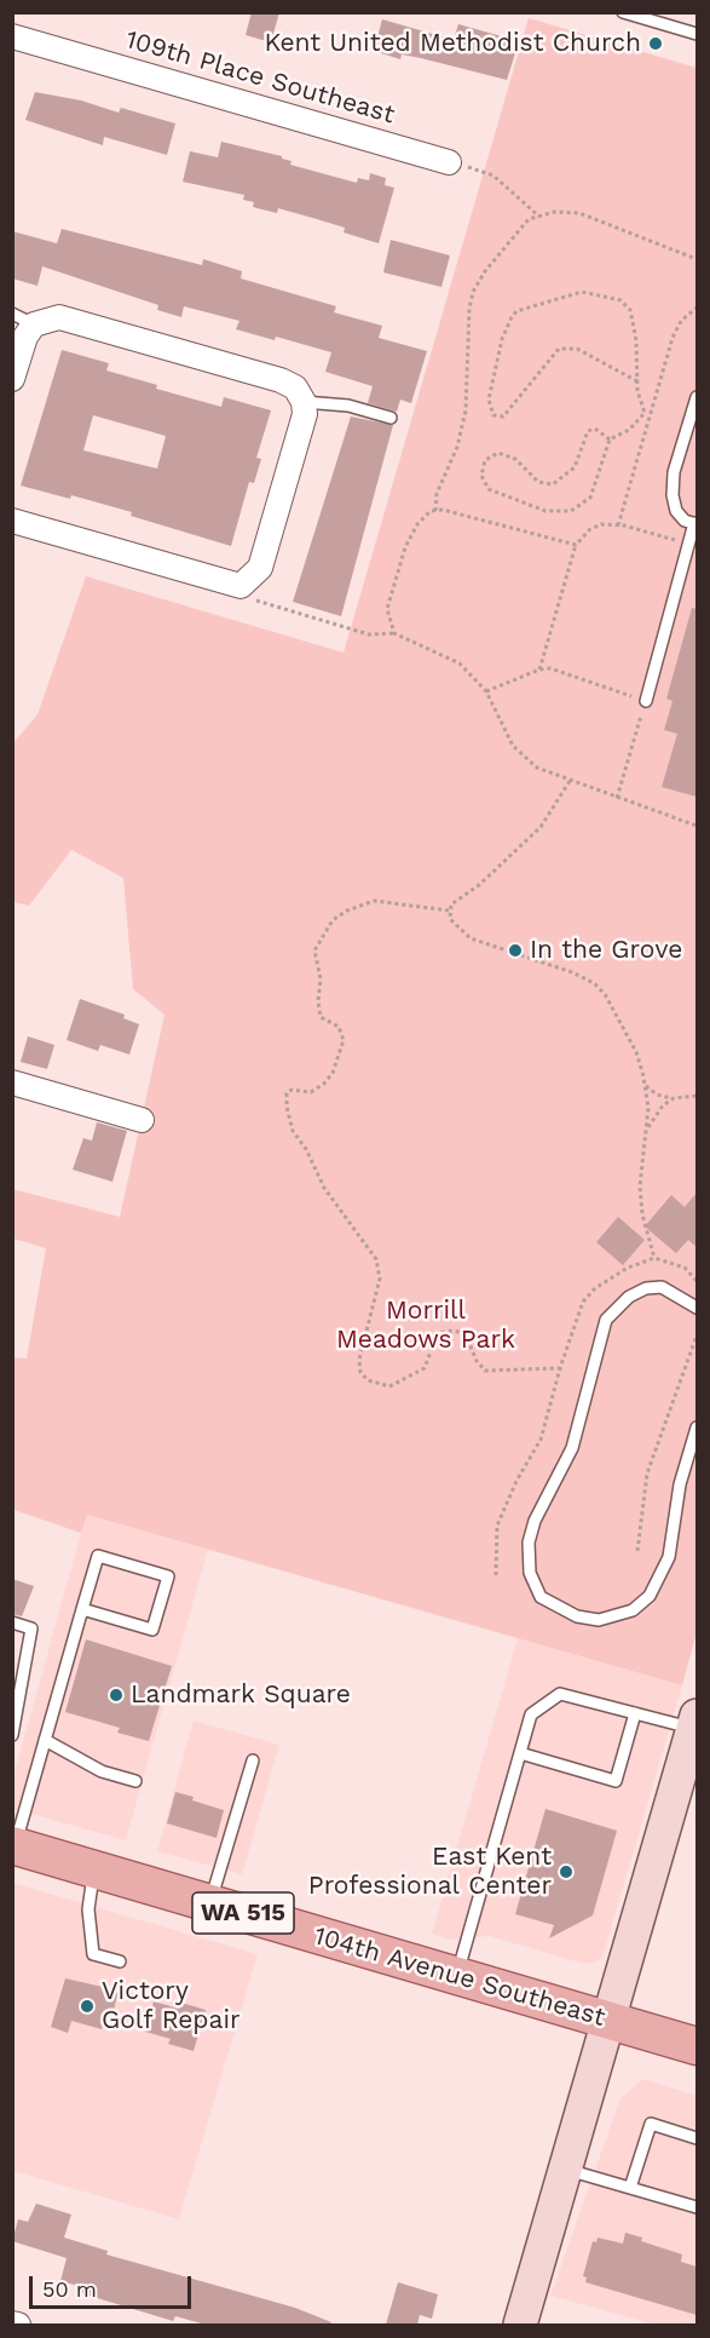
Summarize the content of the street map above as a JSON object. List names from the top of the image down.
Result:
{
  "streets": {
    "main road": ["WA 515", "104th Avenue Southeast"],
    "street": ["109th Place Southeast"]
  },
  "parks": ["Morrill Meadows Park"],
  "places": [
    "Kent United Methodist Church",
    "In the Grove",
    "Landmark Square",
    "East Kent Professional Center",
    "Victory Golf Repair"
  ],
  "scale_bar": "50 m"
}
